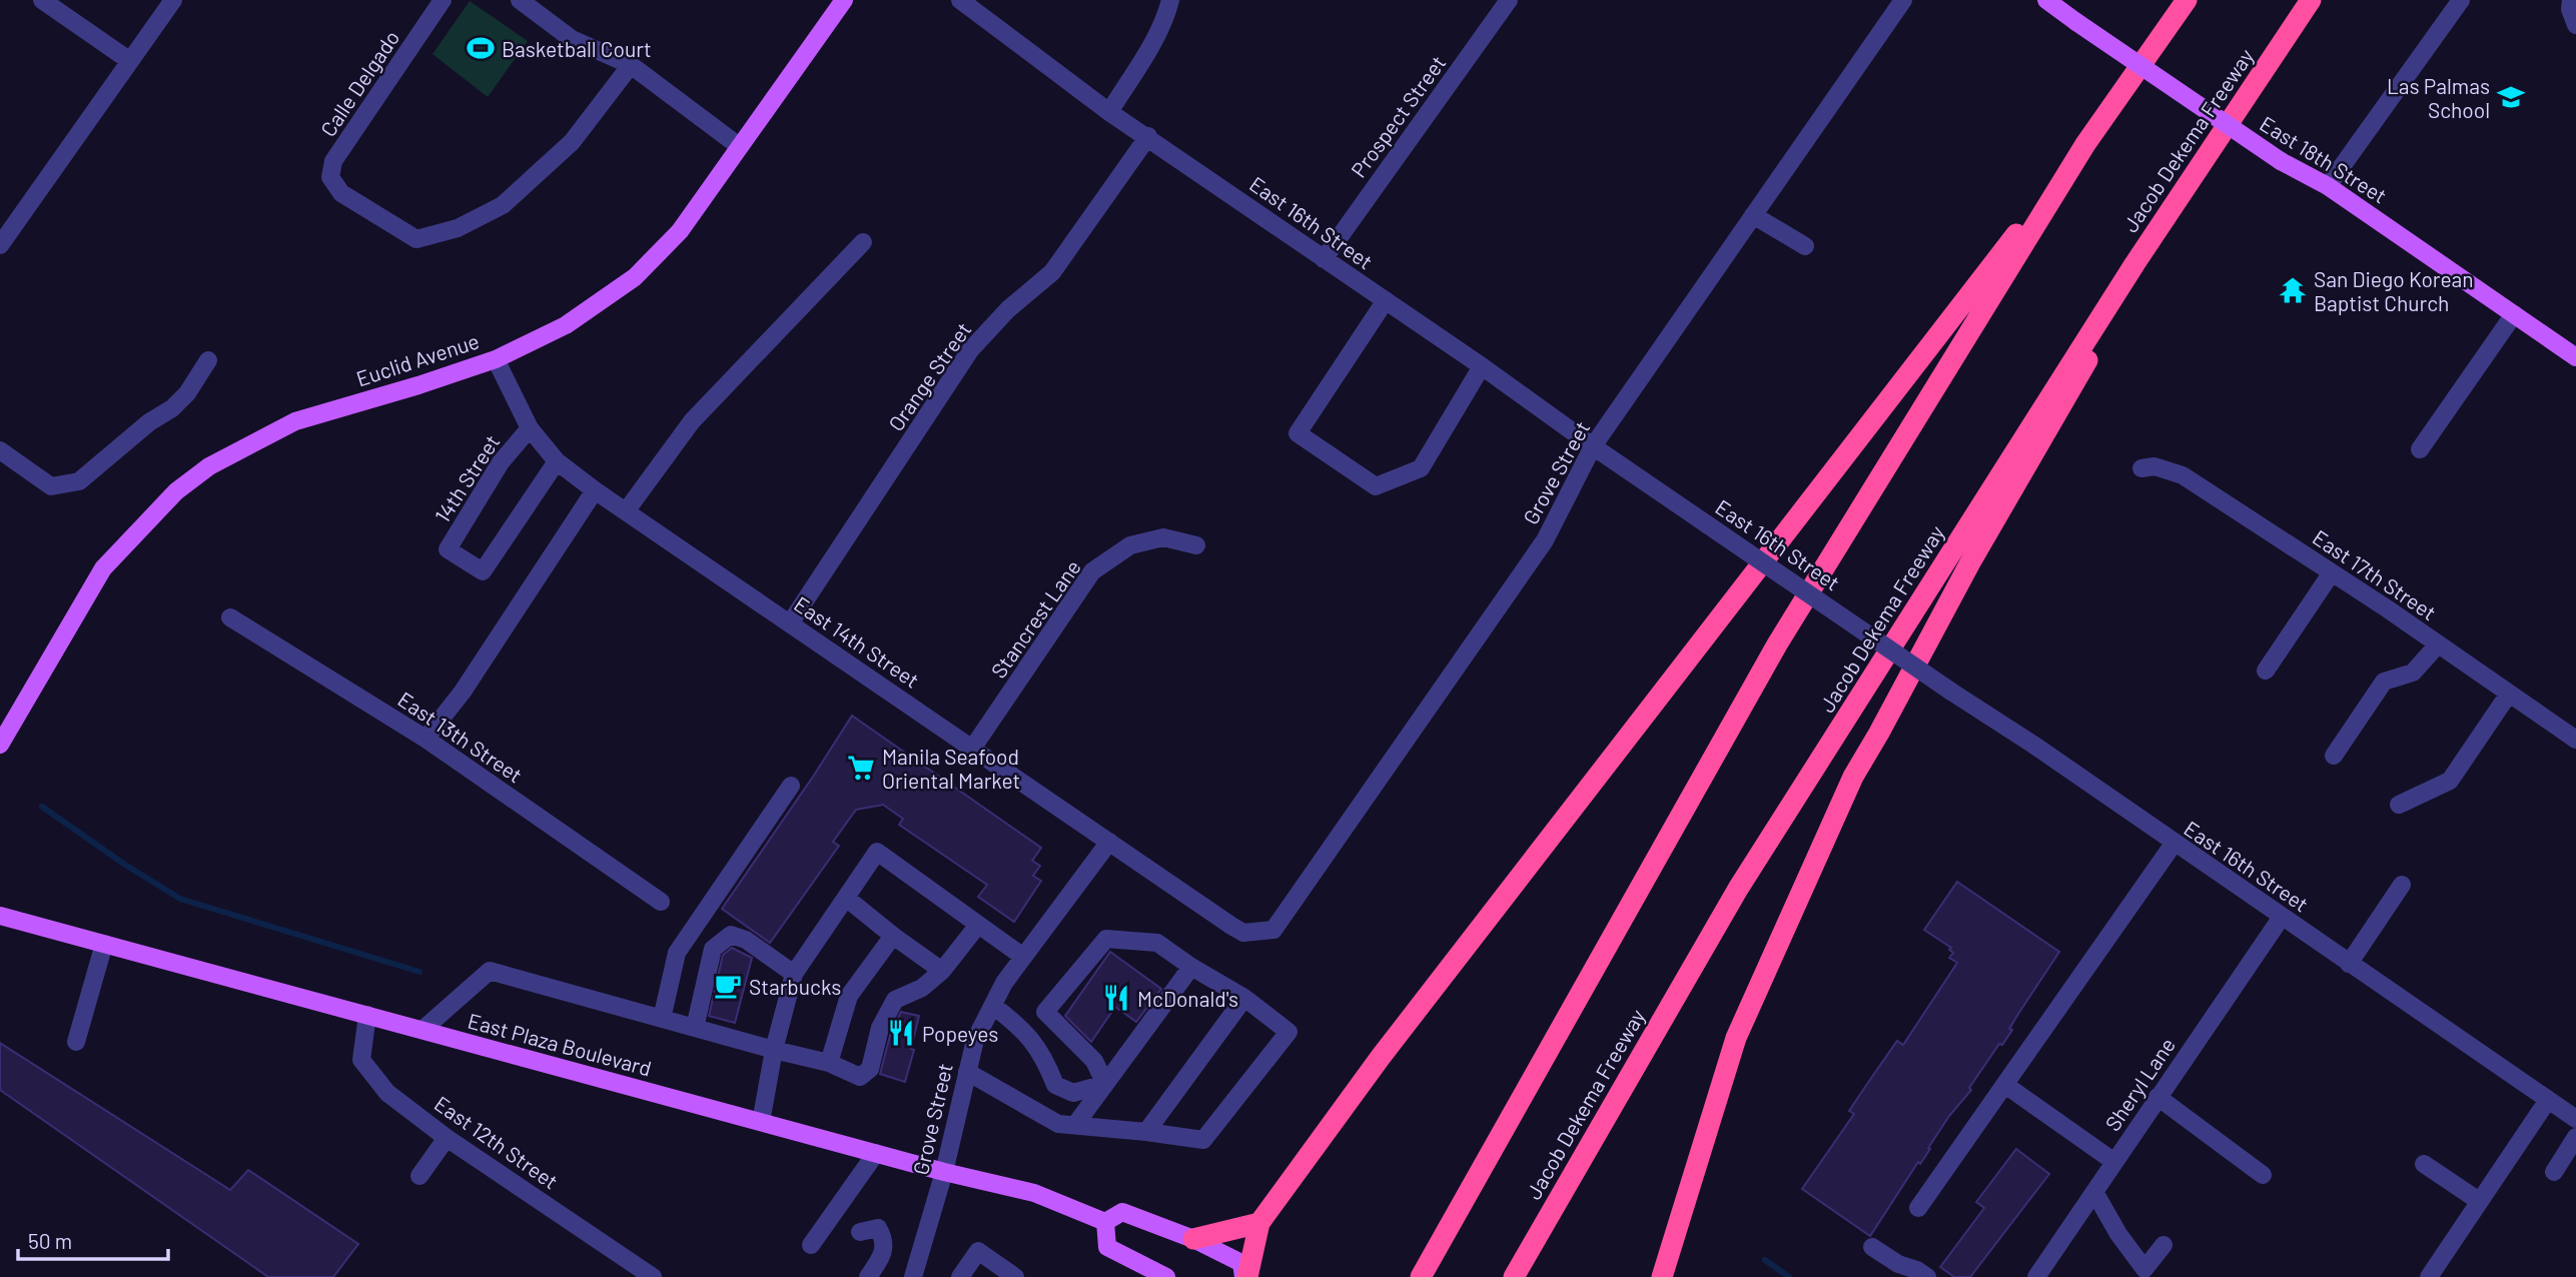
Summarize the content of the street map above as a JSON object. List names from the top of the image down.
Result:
{
  "streets": {
    "highway": ["Jacob Dekema Freeway"],
    "main road": ["East 18th Street", "Euclid Avenue", "East Plaza Boulevard"],
    "street": [
      "Calle Delgado",
      "Prospect Street",
      "East 16th Street",
      "Orange Street",
      "Grove Street",
      "14th Street",
      "East 17th Street",
      "Stancrest Lane",
      "East 14th Street",
      "East 13th Street",
      "Sheryl Lane",
      "East 12th Street"
    ]
  },
  "crossings": [
    ["Prospect Street", "East 16th Street"],
    ["East 16th Street", "Orange Street"],
    ["East 16th Street", "Grove Street"],
    ["East 16th Street", "Sheryl Lane"],
    ["Euclid Avenue", "East 14th Street"],
    ["Orange Street", "East 14th Street"],
    ["Grove Street", "East 14th Street"],
    ["Grove Street", "East Plaza Boulevard"],
    ["14th Street", "East 14th Street"],
    ["Stancrest Lane", "East 14th Street"],
    ["East Plaza Boulevard", "East 12th Street"]
  ],
  "places": {
    "sports": ["Basketball Court"],
    "school or university": ["Las Palmas School"],
    "temple": ["San Diego Korean Baptist Church"],
    "supermarket": ["Manila Seafood Oriental Market"],
    "cafe": ["Starbucks"],
    "restaurant": ["McDonald's", "Popeyes"]
  },
  "scale_bar": "50 m"
}
